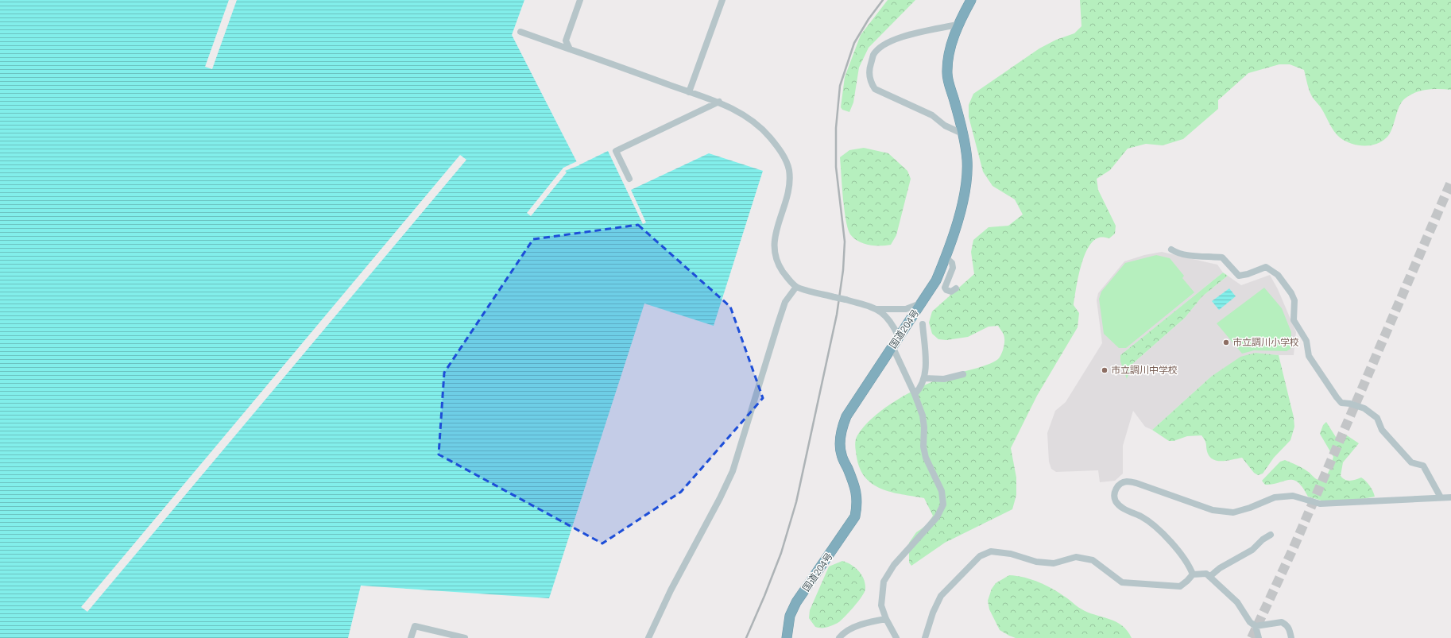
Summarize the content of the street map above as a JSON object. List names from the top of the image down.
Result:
{
  "streets": {
    "highway": ["国道204号"]
  },
  "places": ["市立調川小学校", "市立調川中学校"]
}
